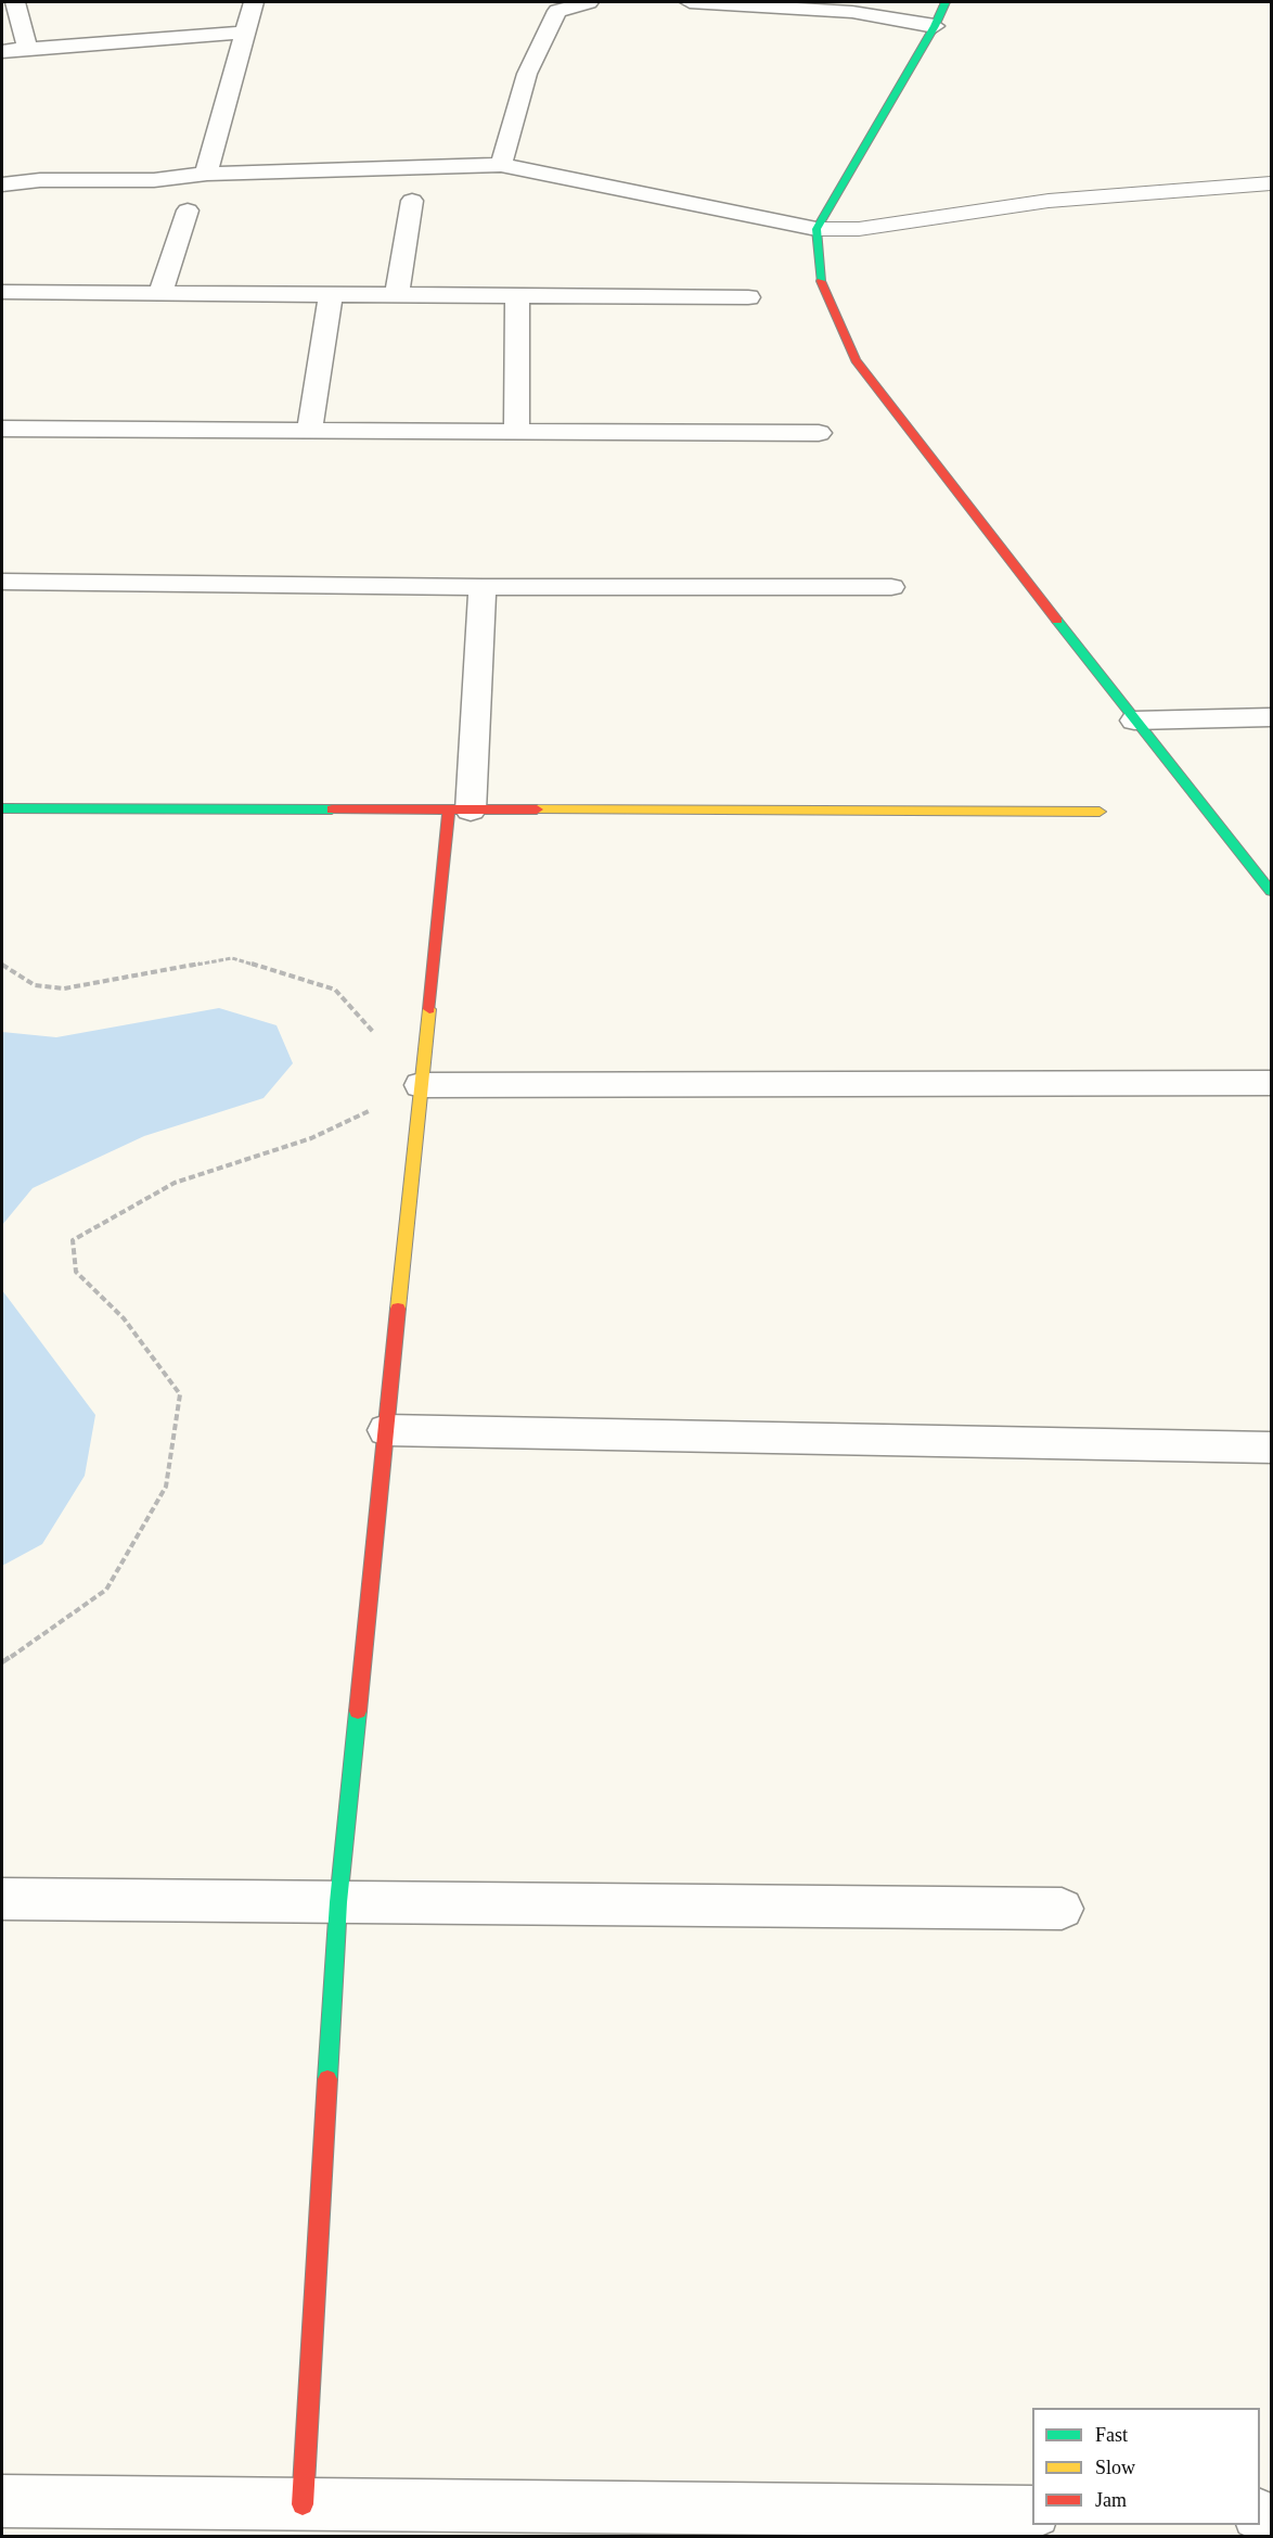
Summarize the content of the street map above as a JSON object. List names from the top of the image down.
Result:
{
  "legend": ["Fast", "Slow", "Jam"]
}
